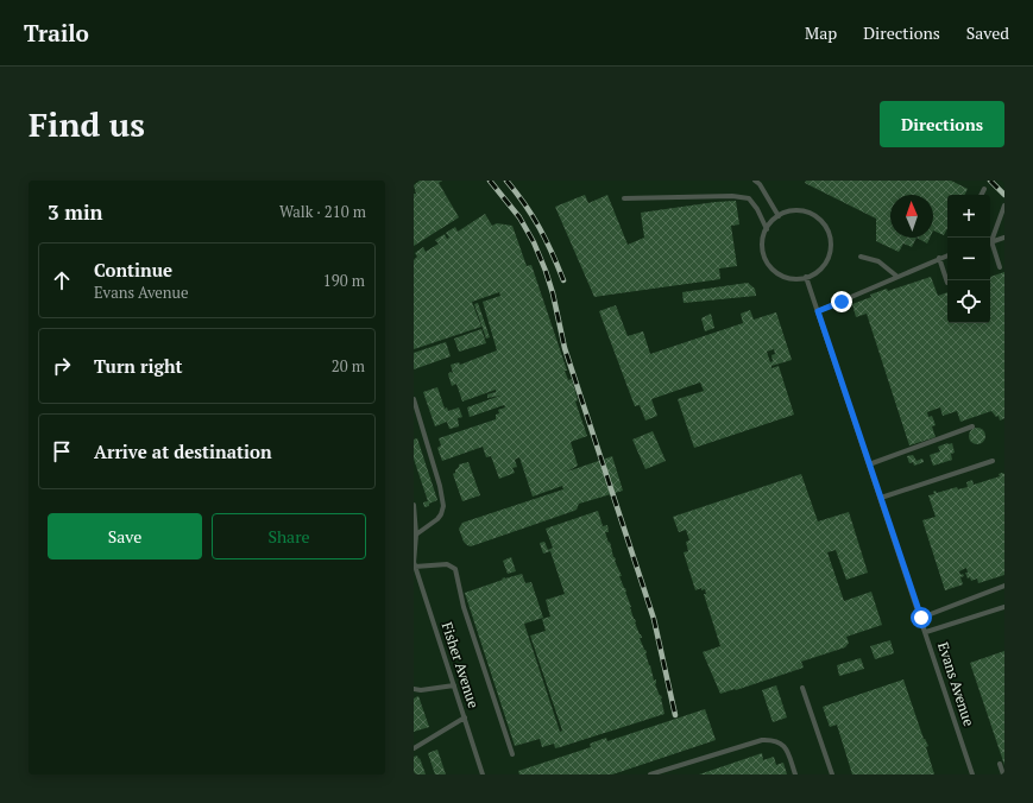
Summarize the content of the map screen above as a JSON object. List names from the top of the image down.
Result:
{
  "streets": {
    "lane": ["Fisher Avenue", "Evans Avenue"]
  },
  "north": "top",
  "page": {
    "header": "Trailo",
    "nav": ["Map", "Directions", "Saved"],
    "buttons": [
      "Directions",
      ["Save", "Share"]
    ],
    "title": "Find us",
    "heading": ["3 min", "Walk · 210 m"],
    "map_buttons": ["+", "−"],
    "list": [
      ["Continue", "Evans Avenue", "190 m"],
      ["Turn right", "20 m"],
      "Arrive at destination"
    ]
  }
}
